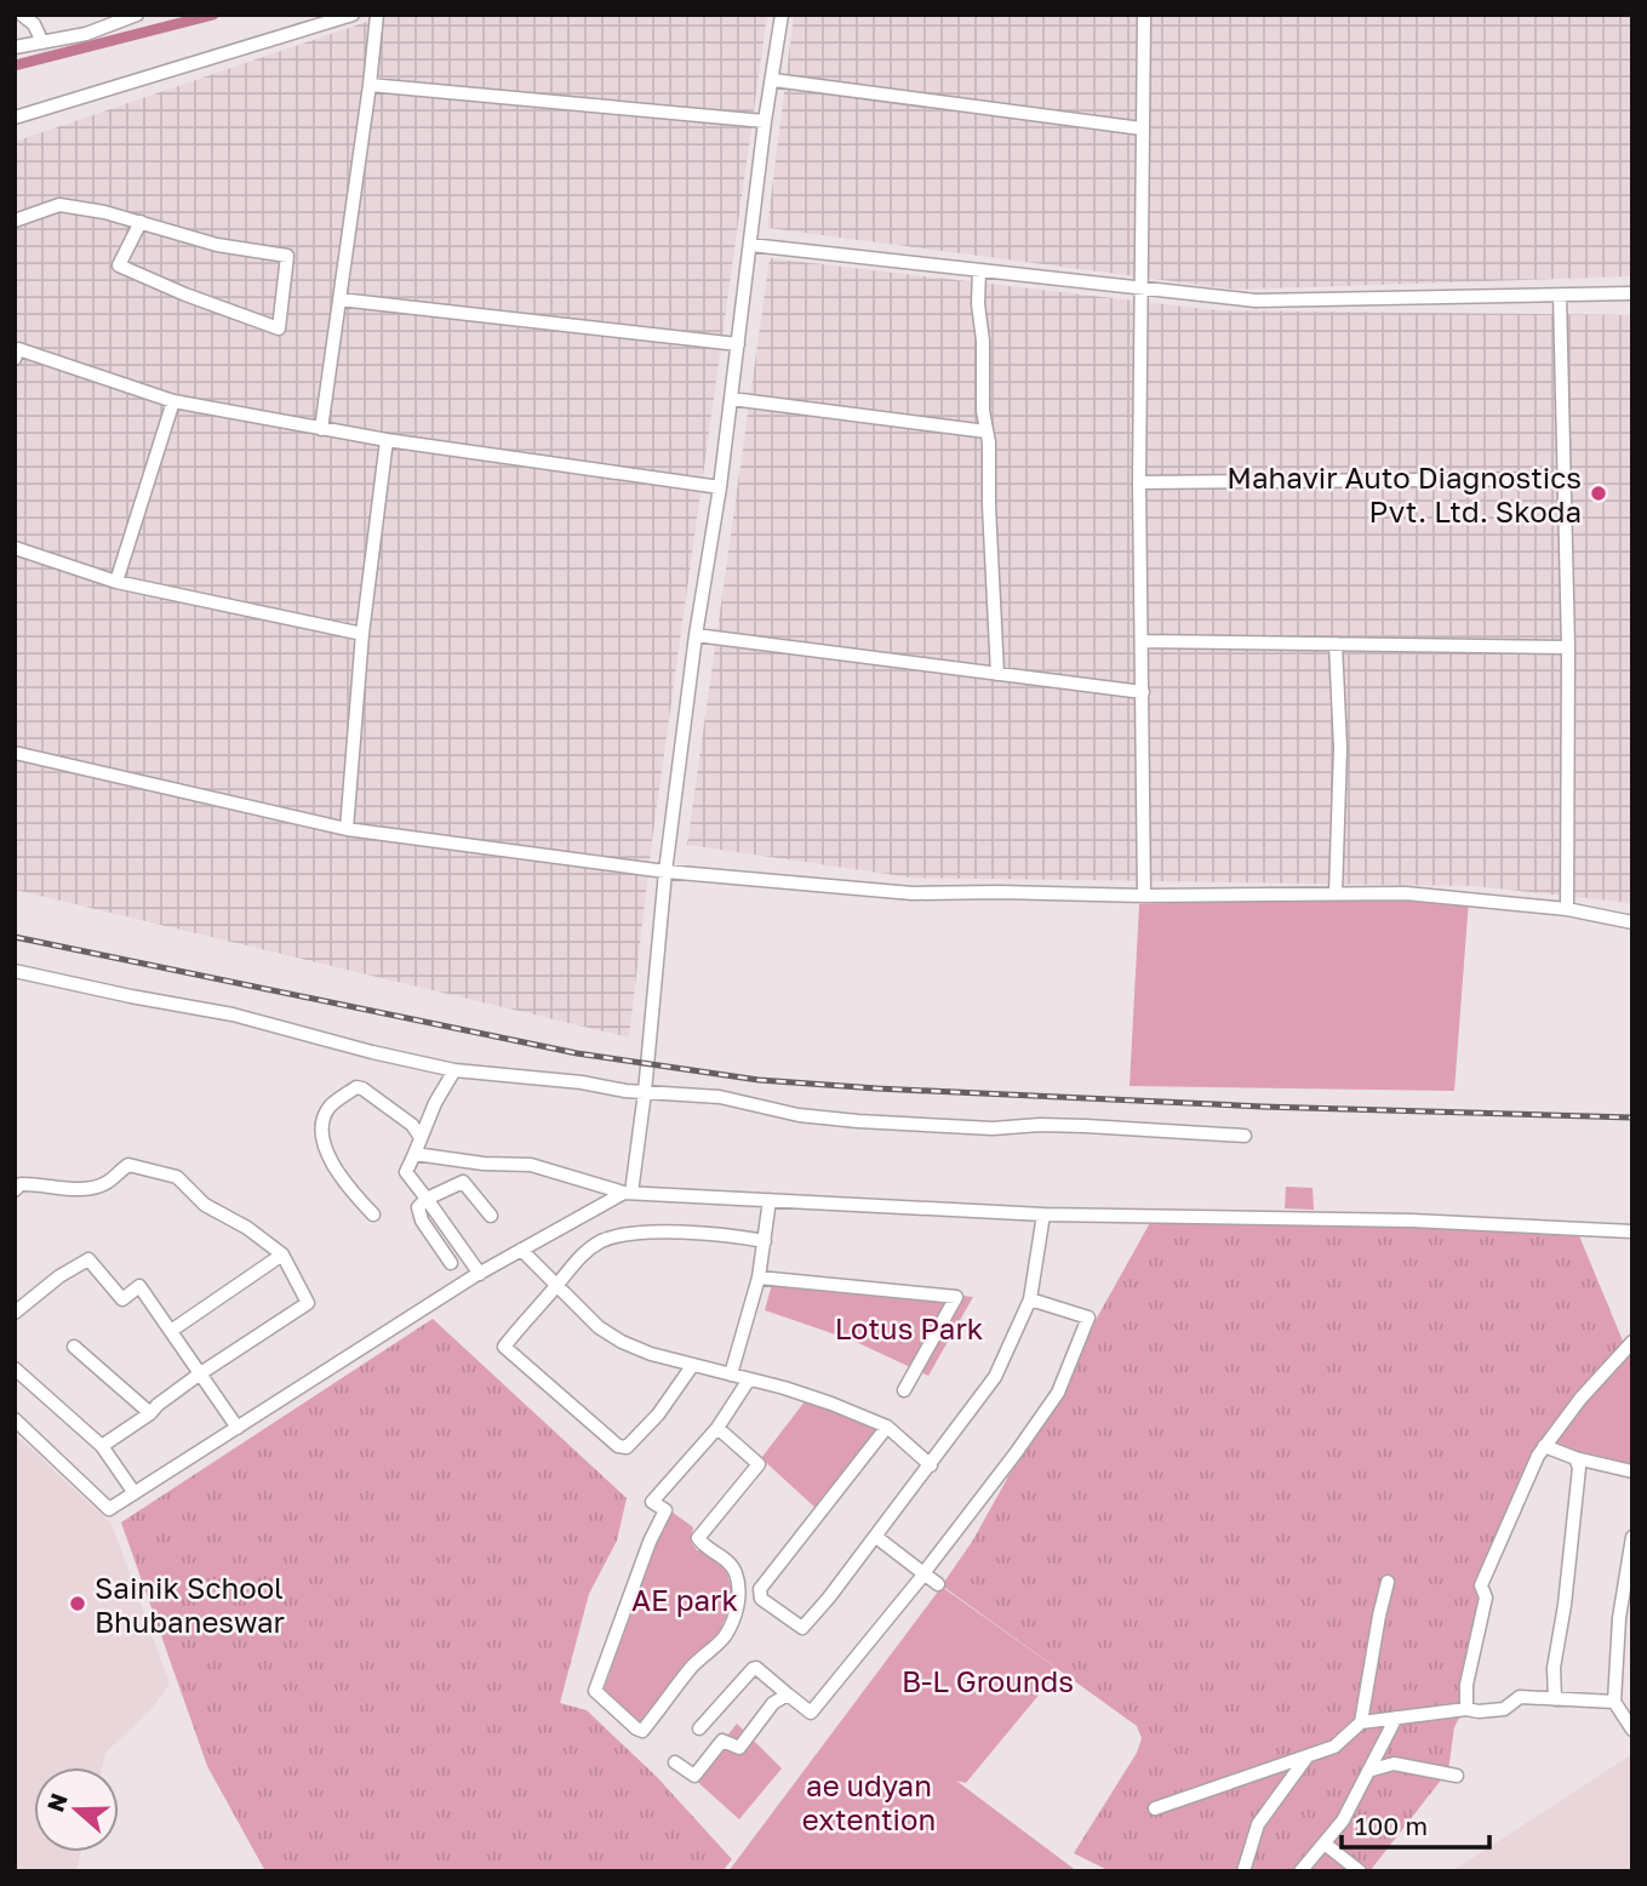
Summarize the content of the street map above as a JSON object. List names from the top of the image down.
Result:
{
  "parks": [
    "Lotus Park",
    "AE park",
    "B-L Grounds",
    "ae udyan extention"
  ],
  "places": ["Mahavir Auto Diagnostics Pvt. Ltd. Skoda", "Sainik School Bhubaneswar"],
  "scale_bar": "100 m",
  "north": "left"
}
